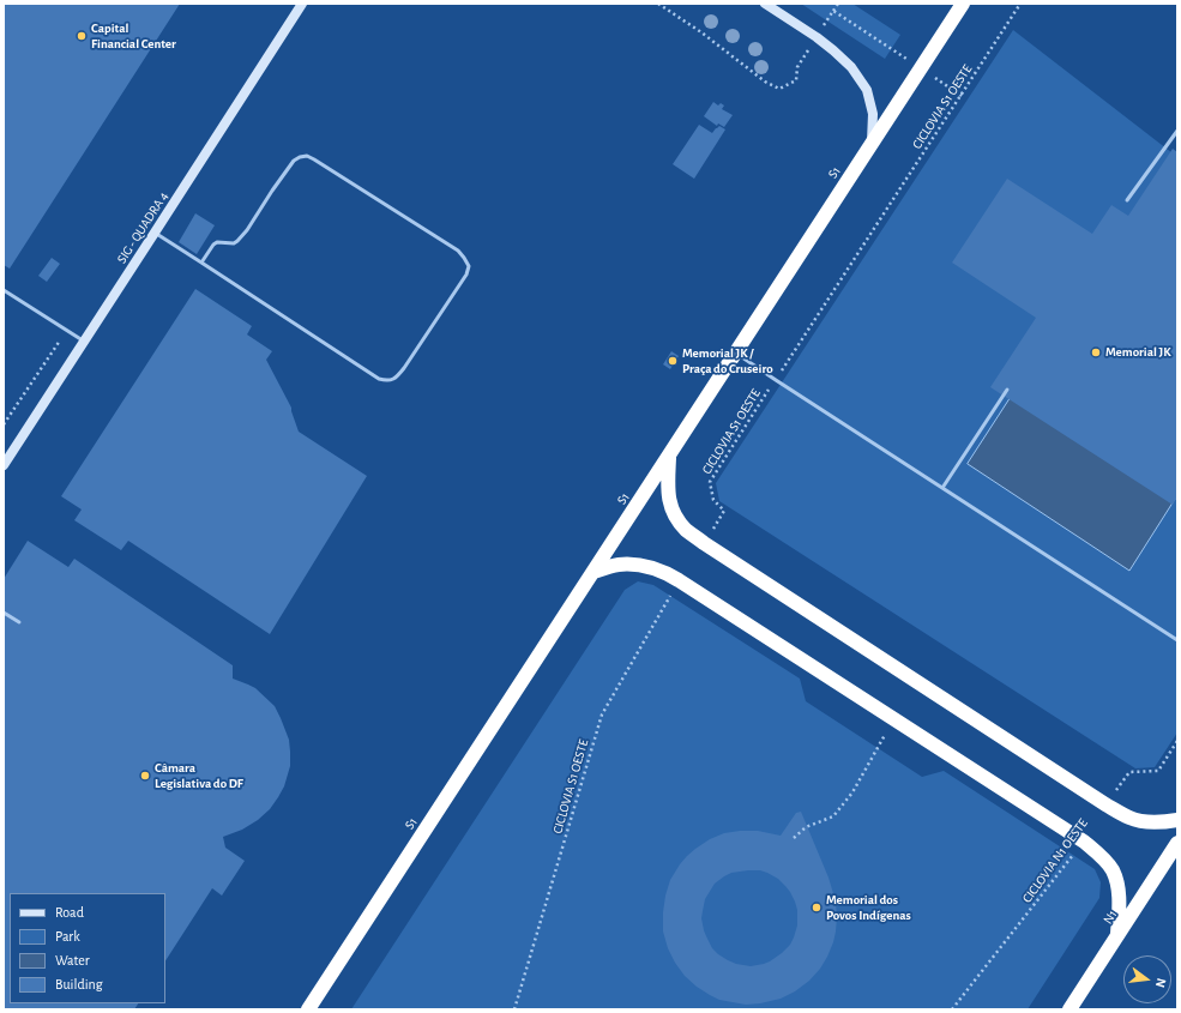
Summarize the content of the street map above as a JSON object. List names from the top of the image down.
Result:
{
  "streets": {
    "highway": ["S1", "N1"],
    "street": ["SIG - QUADRA 4"],
    "path": ["CICLOVIA S1 OESTE", "CICLOVIA N1 OESTE"]
  },
  "places": [
    "Capital Financial Center",
    "Memorial JK",
    "Memorial JK / Praça do Cruseiro",
    "Câmara Legislativa do DF",
    "Memorial dos Povos Indígenas"
  ],
  "legend": [
    "Road",
    "Park",
    "Water",
    "Building"
  ],
  "north": "right"
}
